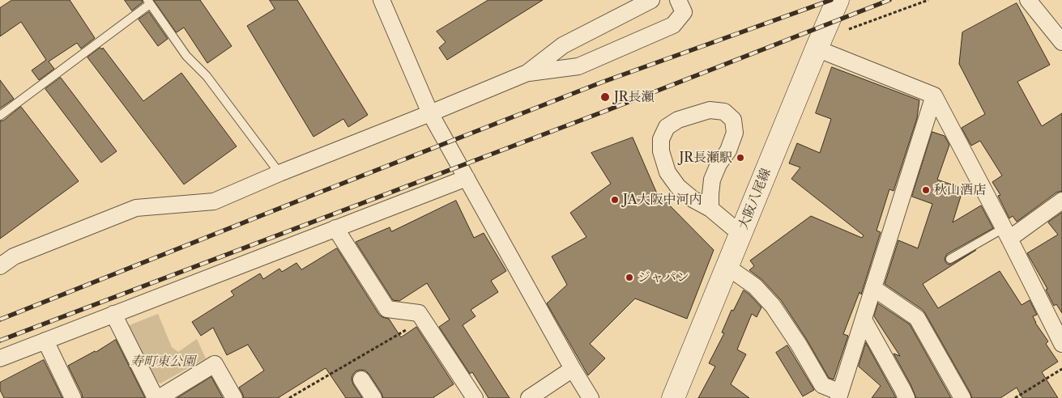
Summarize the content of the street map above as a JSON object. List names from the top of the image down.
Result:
{
  "streets": {
    "main road": ["大阪八尾線"]
  },
  "parks": ["寿町東公園"],
  "places": [
    "JR長瀬",
    "JR長瀬駅",
    "秋山酒店",
    "JA大阪中河内",
    "ジャパン"
  ]
}
